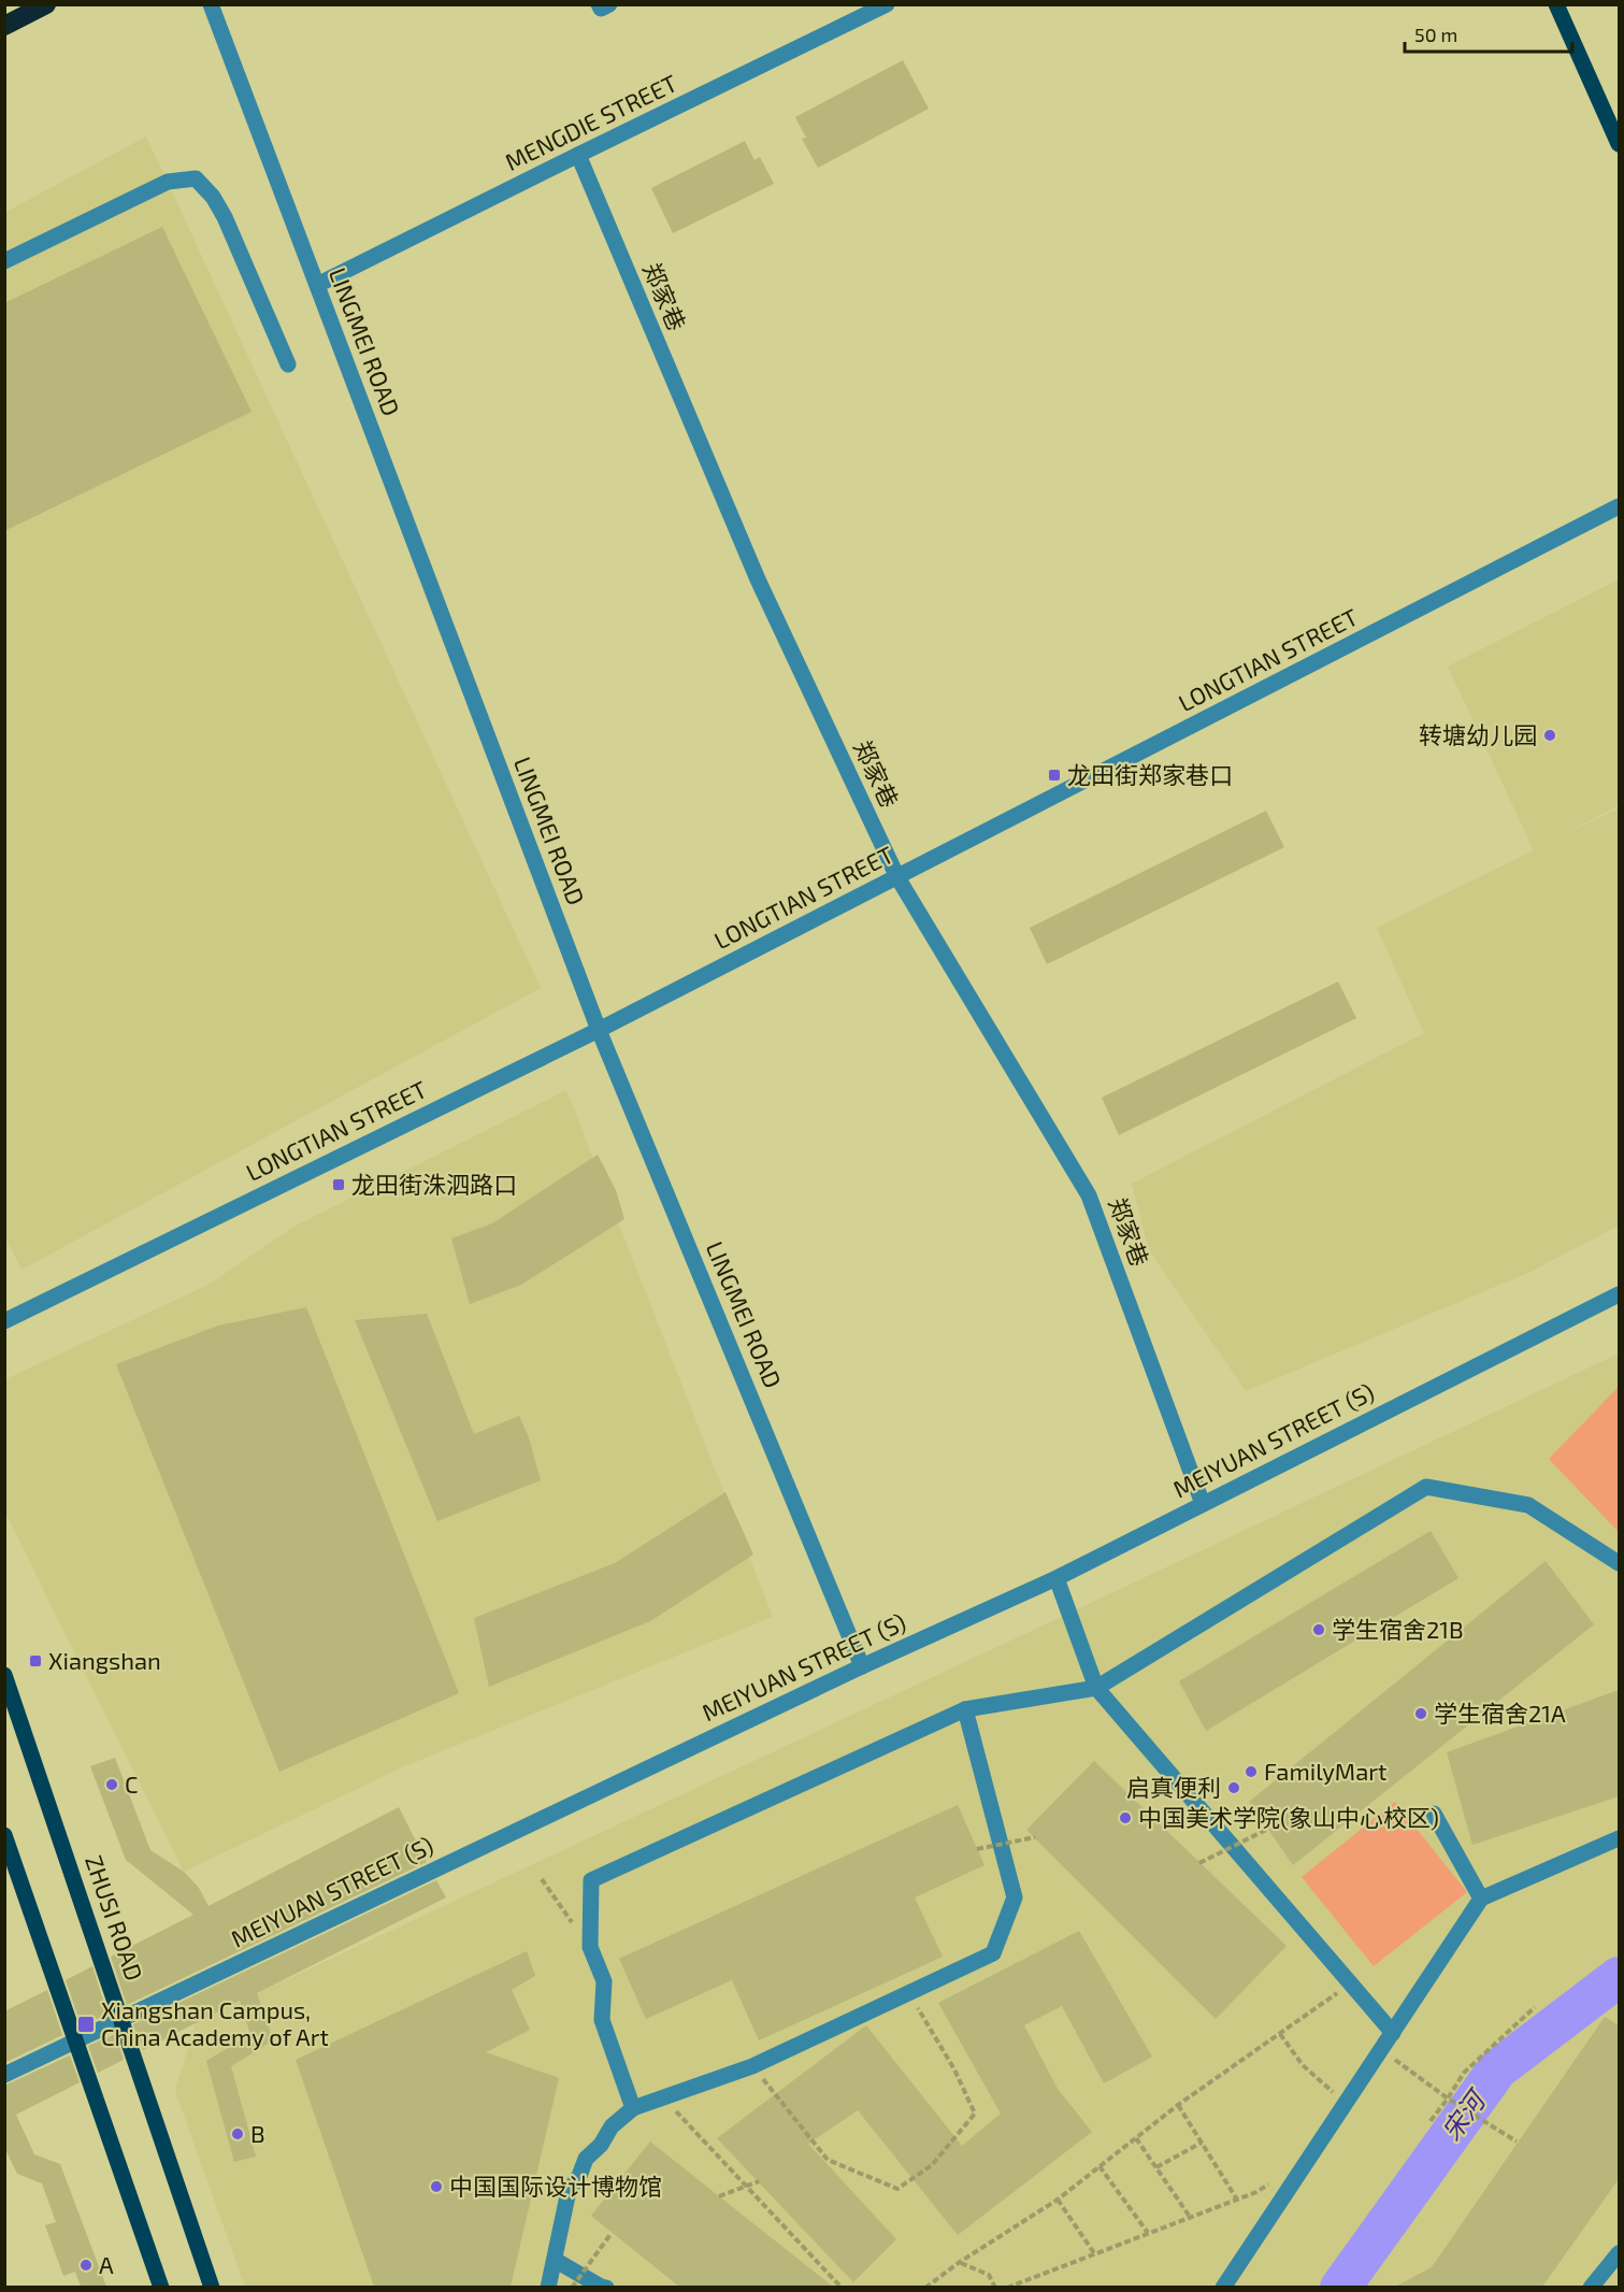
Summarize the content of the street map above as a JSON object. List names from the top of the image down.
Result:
{
  "streets": {
    "main road": ["ZHUSI ROAD"],
    "street": [
      "MENGDIE STREET",
      "郑家巷",
      "LINGMEI ROAD",
      "LONGTIAN STREET",
      "MEIYUAN STREET (S)"
    ]
  },
  "crossings": [
    ["MENGDIE STREET", "郑家巷"],
    ["MENGDIE STREET", "LINGMEI ROAD"],
    ["郑家巷", "LONGTIAN STREET"],
    ["郑家巷", "MEIYUAN STREET (S)"],
    ["LINGMEI ROAD", "LONGTIAN STREET"],
    ["LINGMEI ROAD", "MEIYUAN STREET (S)"],
    ["MEIYUAN STREET (S)", "ZHUSI ROAD"]
  ],
  "water": ["宋河"],
  "places": {
    "other": [
      "转塘幼儿园",
      "学生宿舍21B",
      "学生宿舍21A",
      "FamilyMart",
      "C",
      "启真便利",
      "中国美术学院(象山中心校区)",
      "B",
      "中国国际设计博物馆",
      "A"
    ],
    "transit": [
      "龙田街郑家巷口",
      "龙田街洙泗路口",
      "Xiangshan",
      "Xiangshan Campus, China Academy of Art"
    ]
  },
  "scale_bar": "50 m"
}
